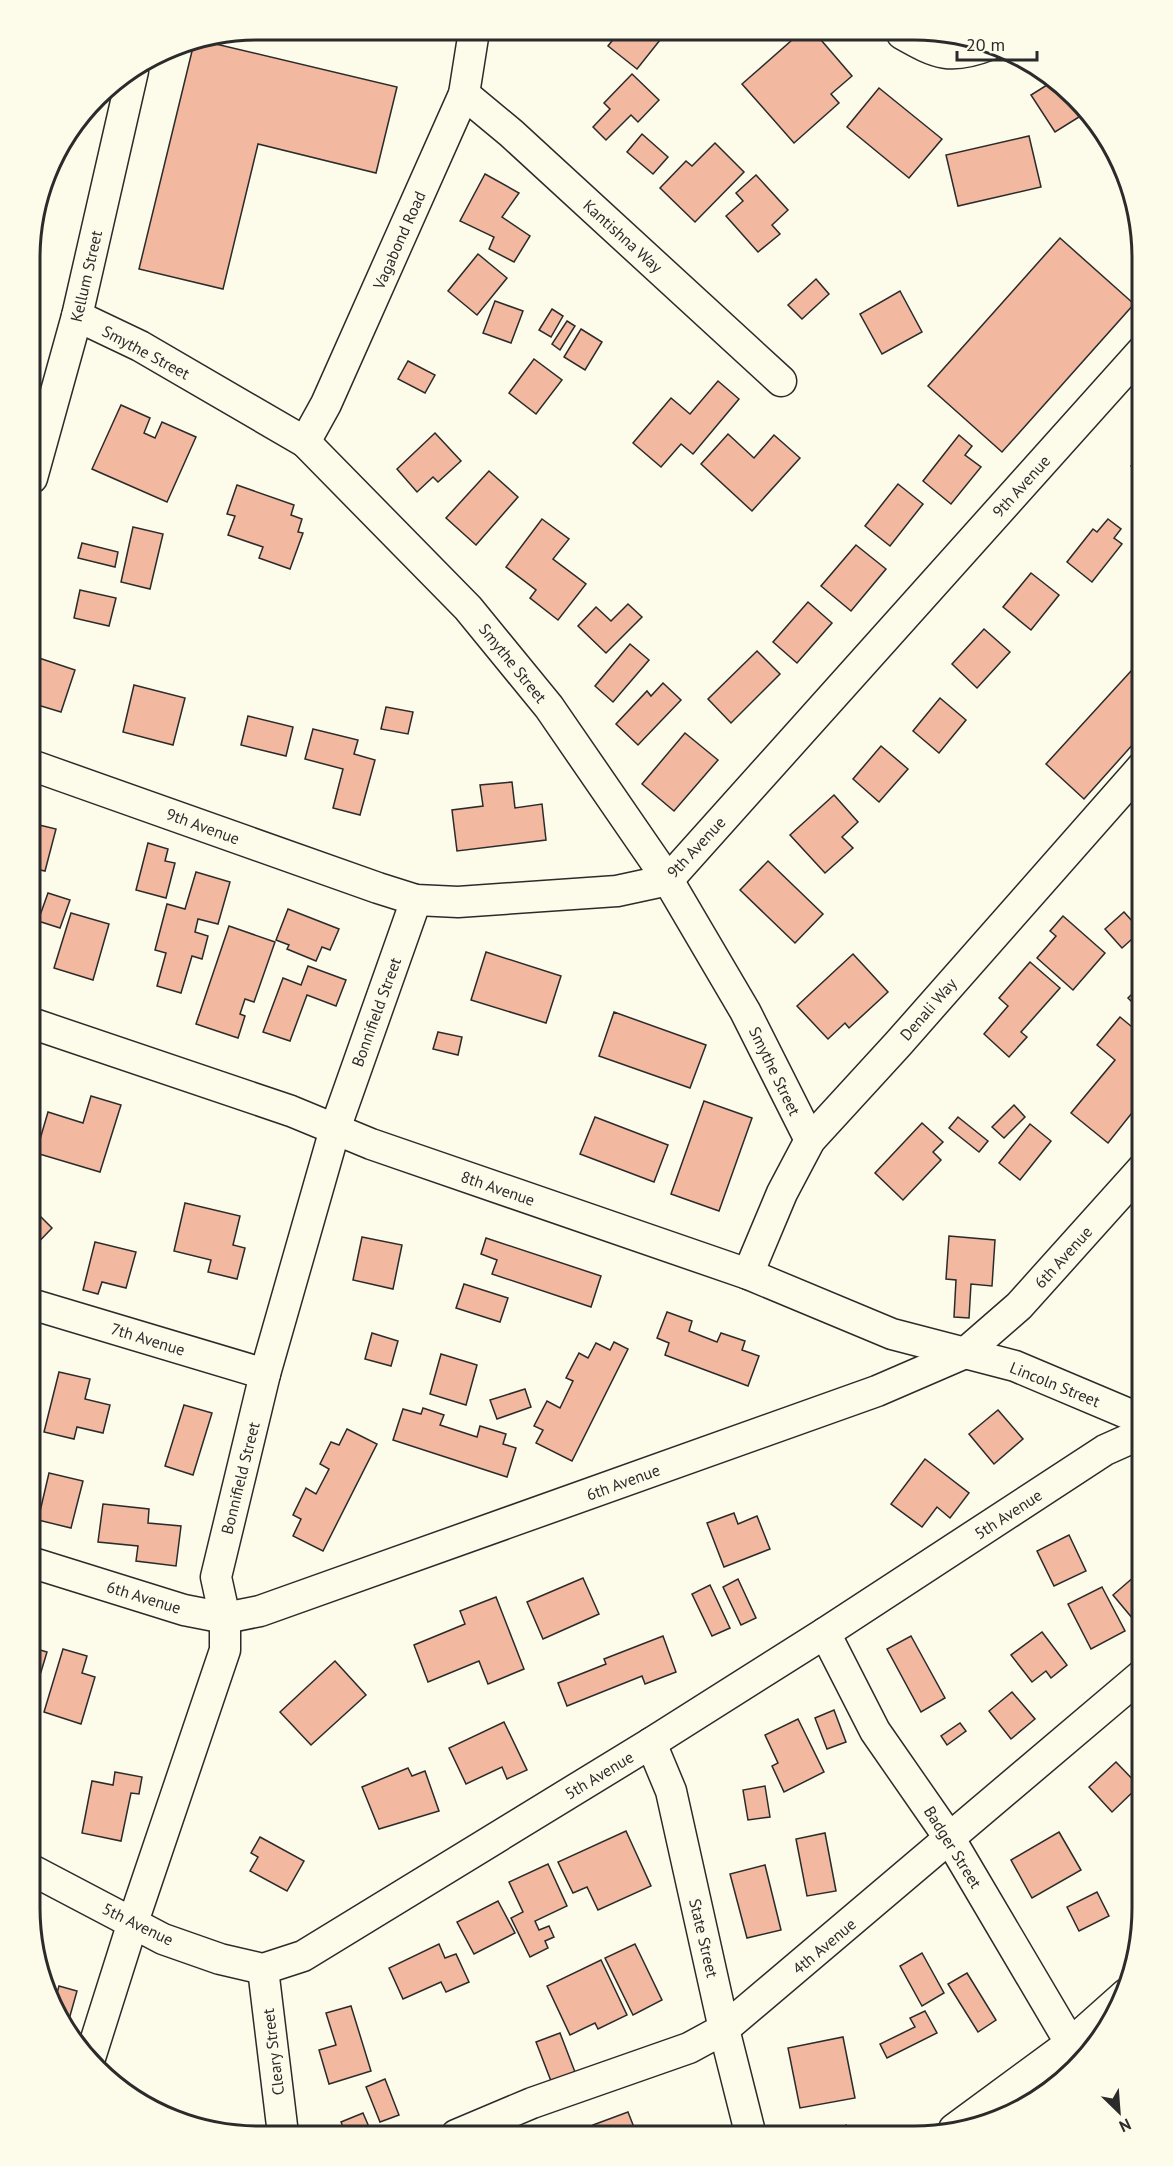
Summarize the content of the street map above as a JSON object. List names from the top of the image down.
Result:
{
  "streets": {
    "street": [
      "Kantishna Way",
      "Vagabond Road",
      "Kellum Street",
      "Smythe Street",
      "9th Avenue",
      "Denali Way",
      "Bonnifield Street",
      "8th Avenue",
      "6th Avenue",
      "7th Avenue",
      "Lincoln Street",
      "5th Avenue",
      "Badger Street",
      "State Street",
      "4th Avenue",
      "Cleary Street"
    ]
  },
  "crossings": [
    ["Kantishna Way", "Vagabond Road"],
    ["Vagabond Road", "Smythe Street"],
    ["Kellum Street", "Smythe Street"],
    ["Smythe Street", "9th Avenue"],
    ["Smythe Street", "Denali Way"],
    ["9th Avenue", "Bonnifield Street"],
    ["Denali Way", "8th Avenue"],
    ["Bonnifield Street", "8th Avenue"],
    ["Bonnifield Street", "6th Avenue"],
    ["Bonnifield Street", "7th Avenue"],
    ["Bonnifield Street", "5th Avenue"],
    ["8th Avenue", "6th Avenue"],
    ["8th Avenue", "Lincoln Street"],
    ["6th Avenue", "Lincoln Street"],
    ["5th Avenue", "Badger Street"],
    ["5th Avenue", "State Street"],
    ["5th Avenue", "Cleary Street"],
    ["Badger Street", "4th Avenue"],
    ["State Street", "4th Avenue"]
  ],
  "scale_bar": "20 m",
  "north": "bottom right"
}
